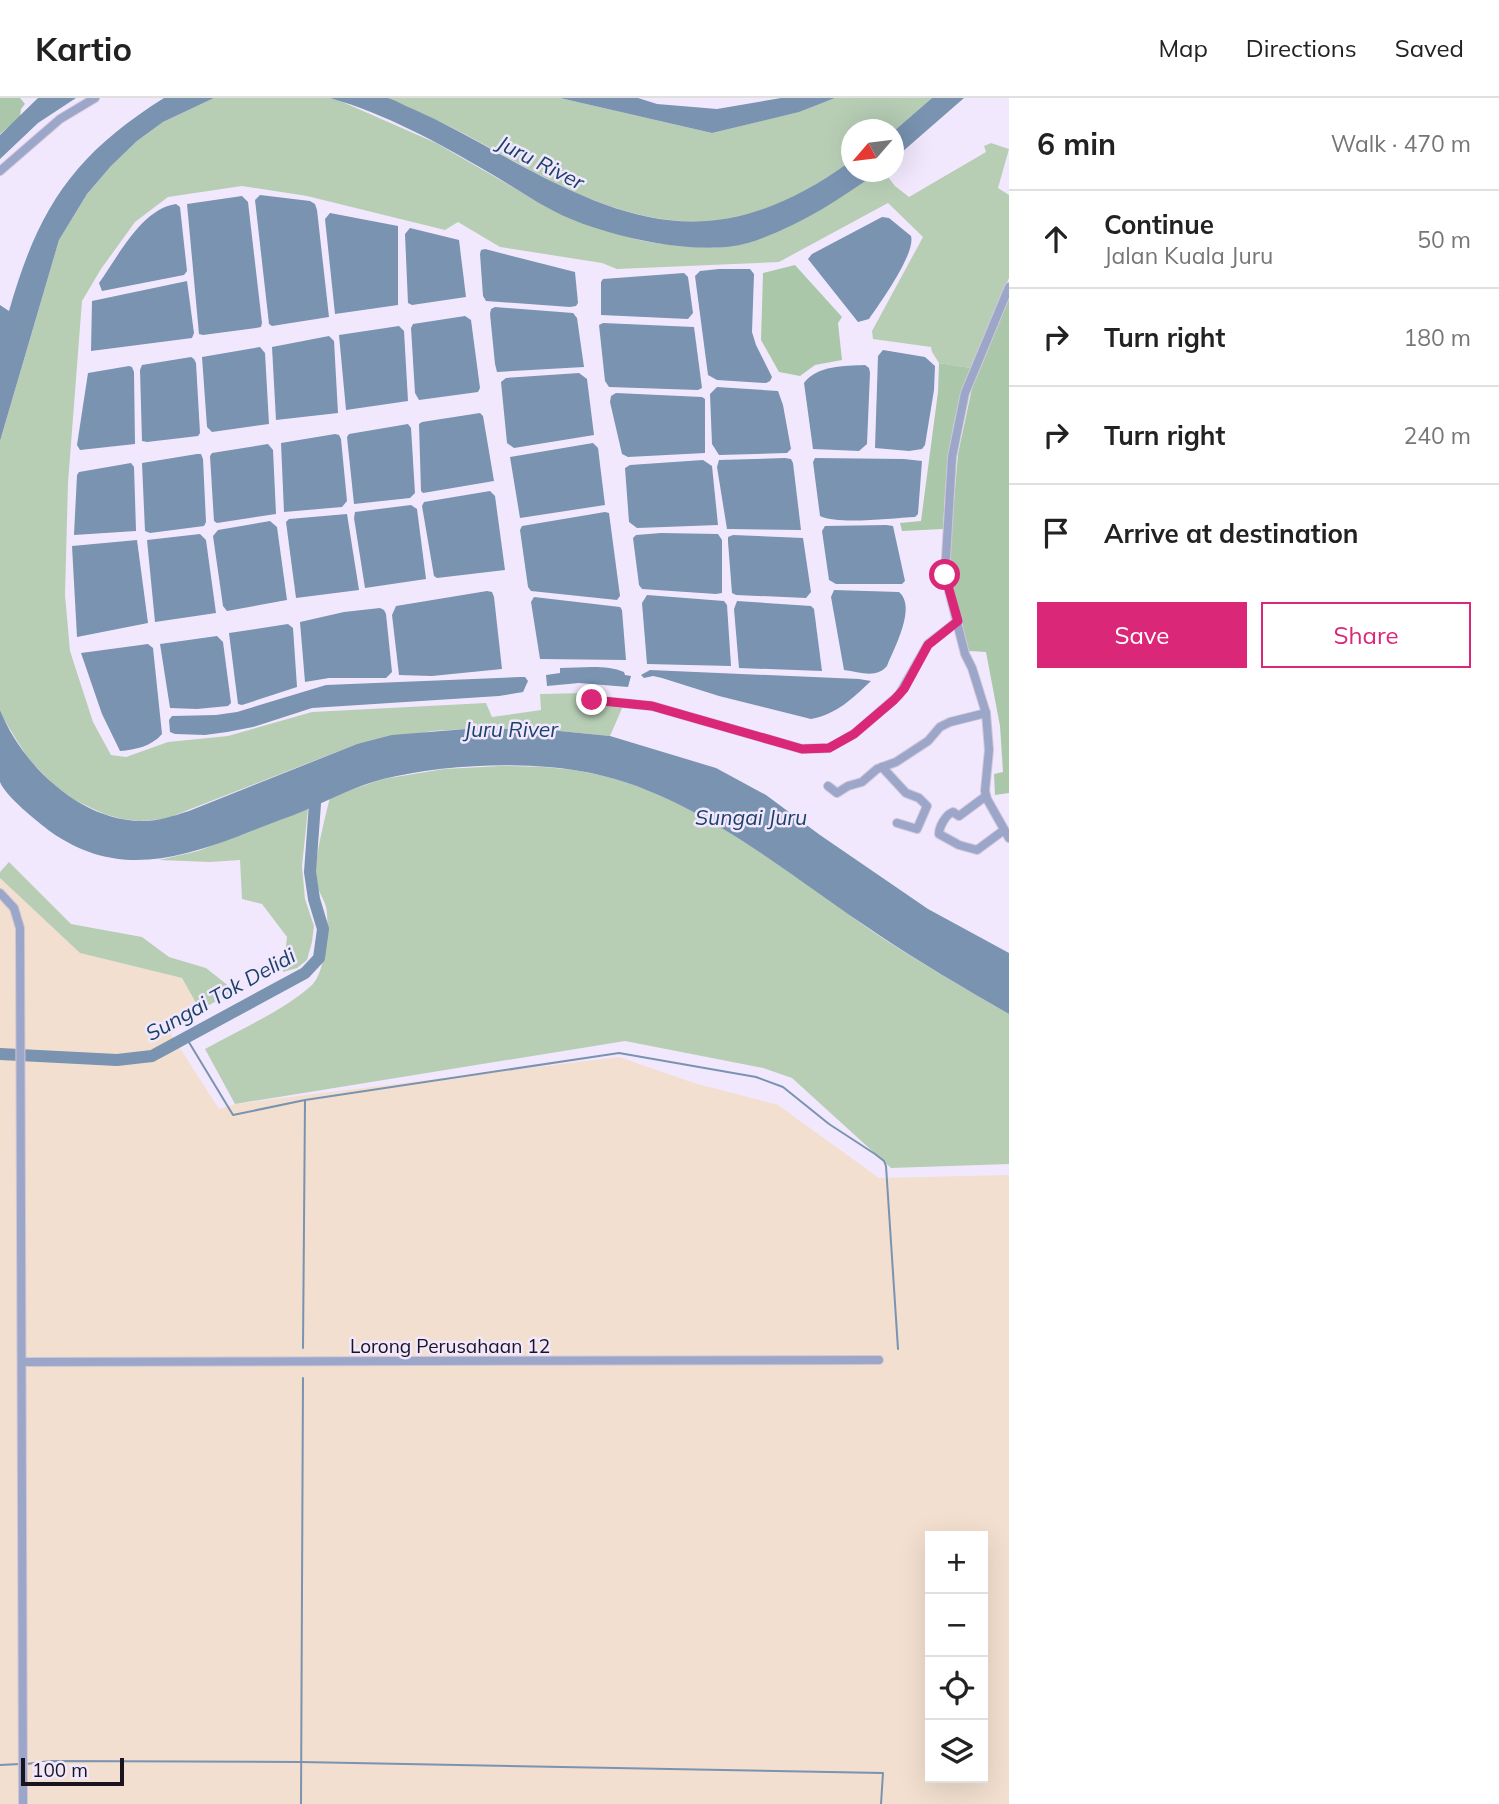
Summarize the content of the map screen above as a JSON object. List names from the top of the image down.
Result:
{
  "streets": {
    "street": ["Lorong Perusahaan 12"]
  },
  "water": ["Juru River", "Sungai Juru", "Sungai Tok Delidi"],
  "scale_bar": "100 m",
  "north": "bottom left",
  "page": {
    "header": "Kartio",
    "nav": ["Map", "Directions", "Saved"],
    "heading": ["6 min", "Walk · 470 m"],
    "list": [
      ["Continue", "Jalan Kuala Juru", "50 m"],
      ["Turn right", "180 m"],
      ["Turn right", "240 m"],
      "Arrive at destination"
    ],
    "buttons": ["Save", "Share"],
    "map_buttons": ["+", "−"],
    "scale": "100 m"
  }
}
